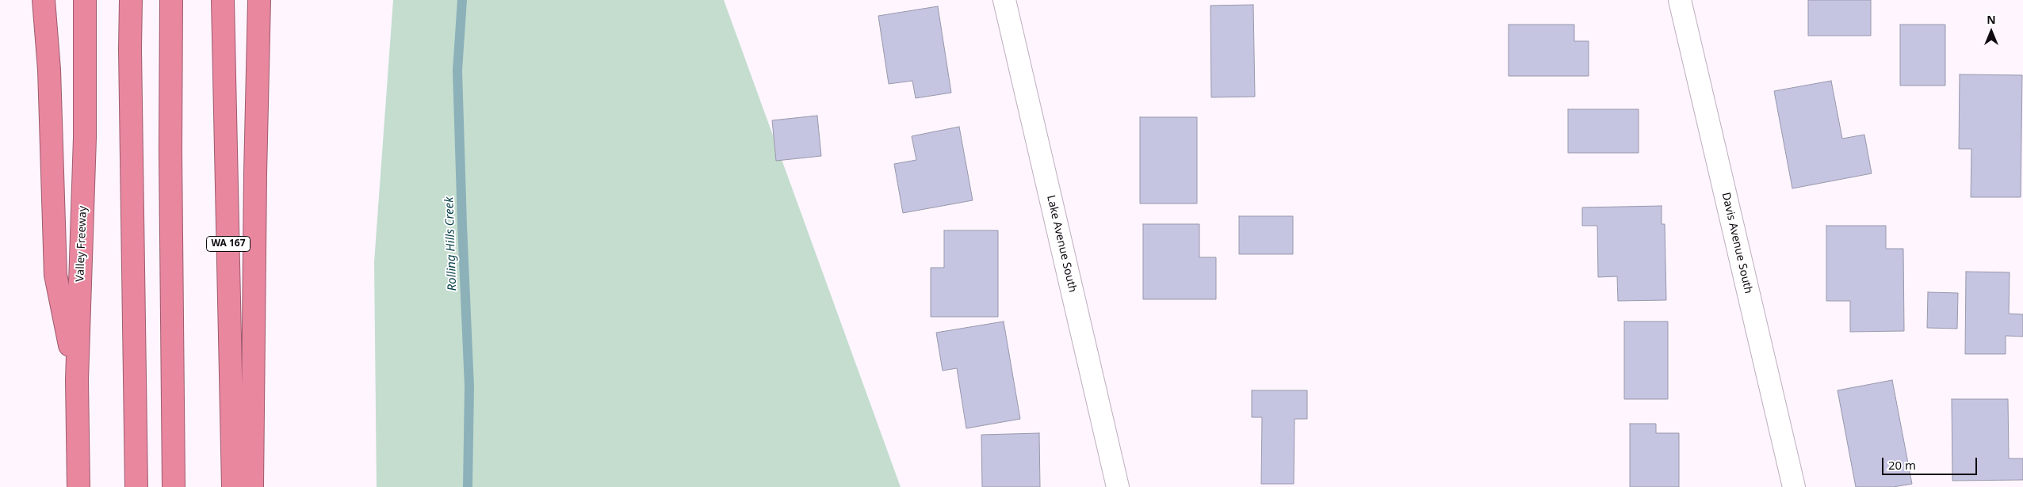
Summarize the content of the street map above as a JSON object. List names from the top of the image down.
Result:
{
  "streets": {
    "highway": ["Valley Freeway", "WA 167"],
    "street": ["Davis Avenue South", "Lake Avenue South"]
  },
  "water": ["Rolling Hills Creek"],
  "scale_bar": "20 m",
  "north": "top"
}
